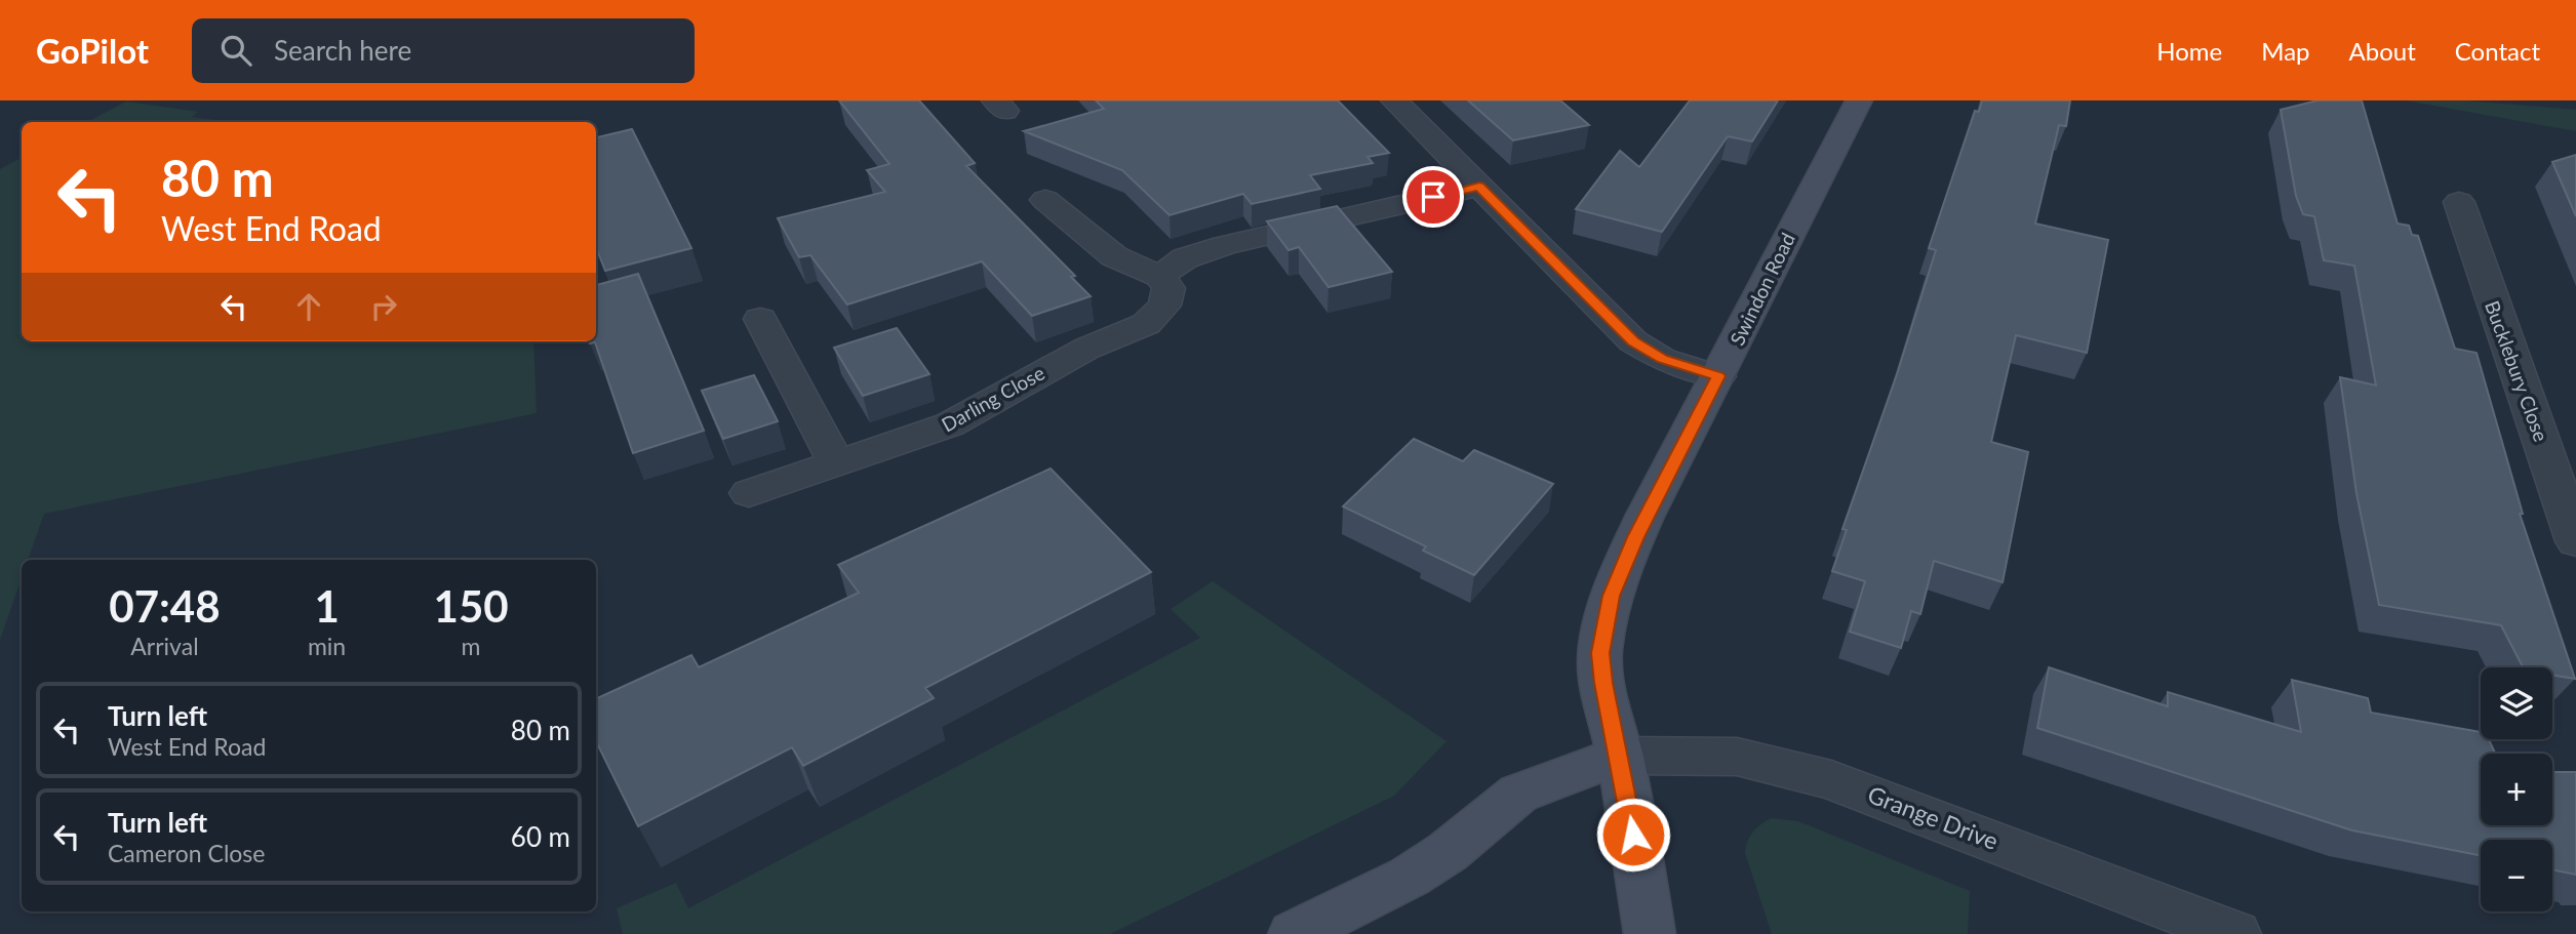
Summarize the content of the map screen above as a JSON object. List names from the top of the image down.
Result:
{
  "streets": {
    "main road": ["Swindon Road"],
    "street": ["Bucklebury Close", "Darling Close", "Grange Drive"]
  },
  "crossings": [
    ["Swindon Road", "Grange Drive"]
  ],
  "page": {
    "header": "GoPilot",
    "search": "Search here",
    "nav": [
      "Home",
      "Map",
      "About",
      "Contact"
    ],
    "turn": ["80 m", "West End Road"],
    "eta": [
      "07:48",
      "Arrival",
      "1",
      "min",
      "150",
      "m"
    ],
    "map_buttons": ["+", "−"],
    "list": [
      {
        "name": "Turn left",
        "note": "West End Road",
        "value": "80 m"
      },
      {
        "name": "Turn left",
        "note": "Cameron Close",
        "value": "60 m"
      }
    ]
  }
}
